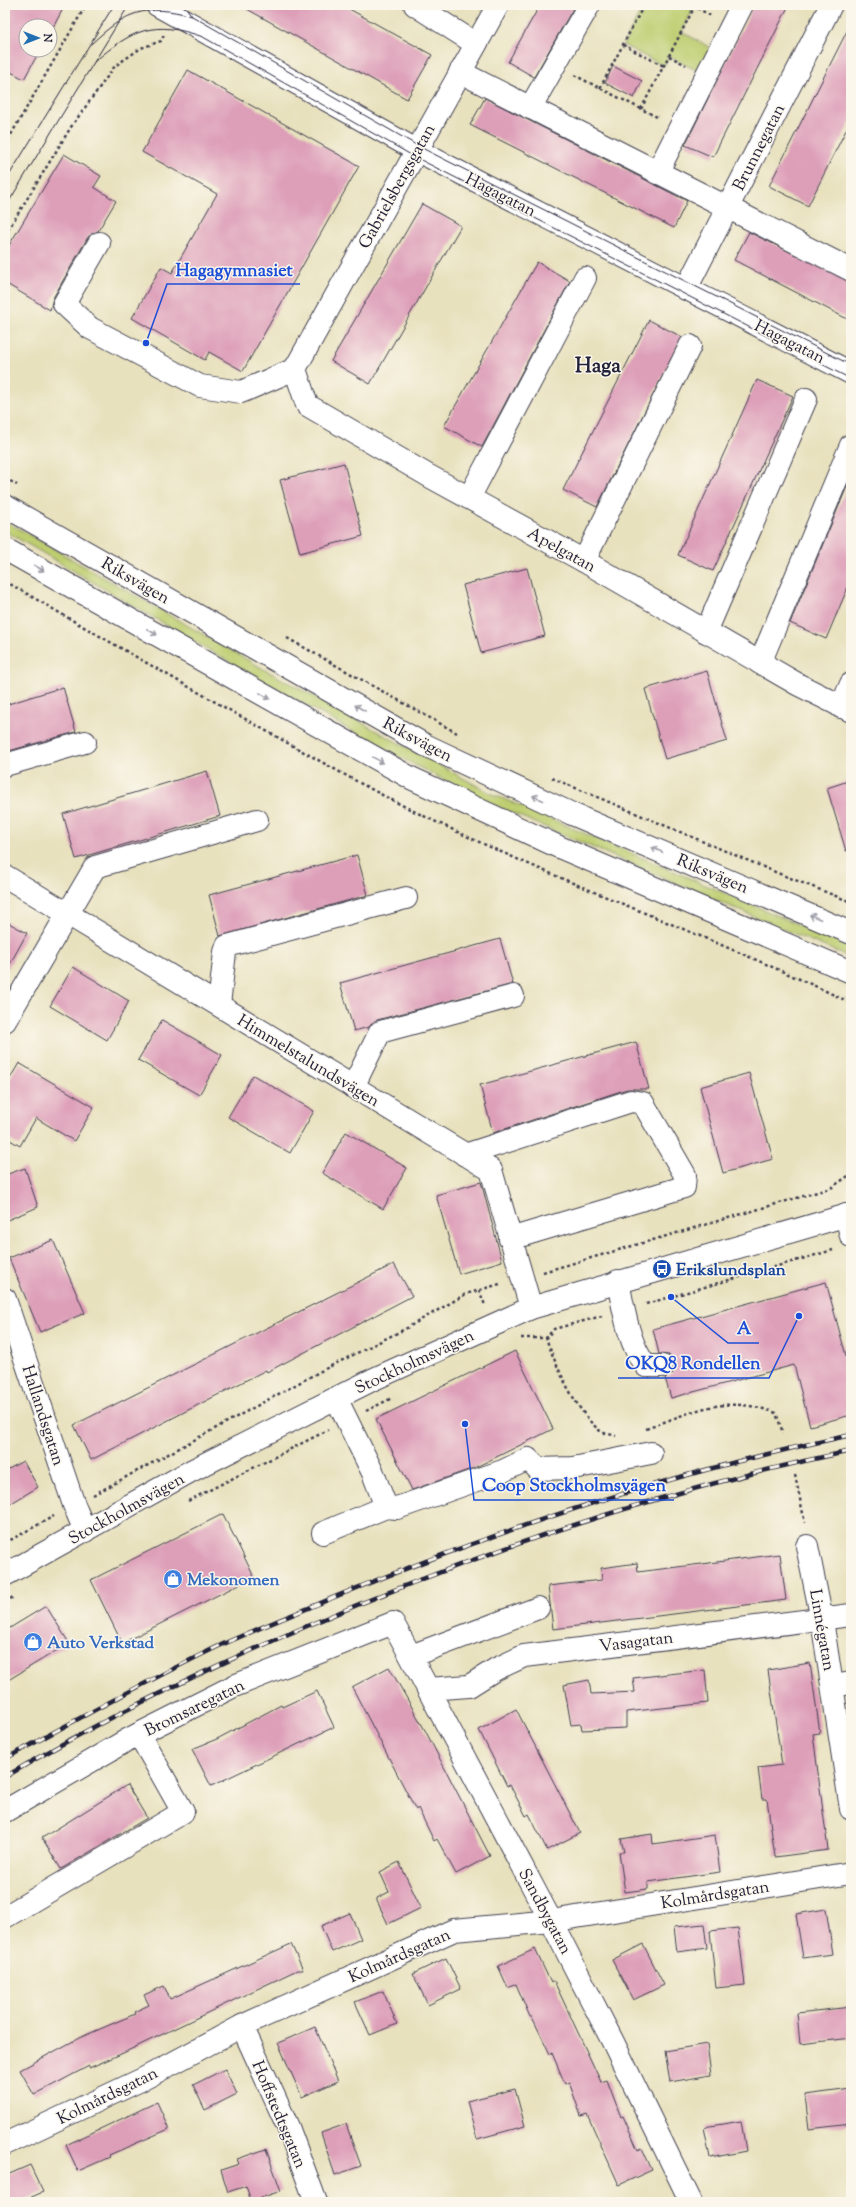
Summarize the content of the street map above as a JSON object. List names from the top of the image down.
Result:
{
  "streets": {
    "main road": [
      "Brunnegatan",
      "Gabrielsbergsgatan",
      "Hagagatan",
      "Apelgatan",
      "Riksvägen",
      "Himmelstalundsvägen",
      "Stockholmsvägen",
      "Hallandsgatan",
      "Linnégatan",
      "Vasagatan",
      "Bromsaregatan",
      "Kolmårdsgatan",
      "Sandbygatan",
      "Hoffstedtsgatan"
    ]
  },
  "crossings": [
    ["Brunnegatan", "Hagagatan"],
    ["Gabrielsbergsgatan", "Hagagatan"],
    ["Gabrielsbergsgatan", "Apelgatan"],
    ["Himmelstalundsvägen", "Stockholmsvägen"],
    ["Stockholmsvägen", "Hallandsgatan"],
    ["Linnégatan", "Vasagatan"],
    ["Vasagatan", "Sandbygatan"],
    ["Bromsaregatan", "Sandbygatan"],
    ["Kolmårdsgatan", "Sandbygatan"],
    ["Kolmårdsgatan", "Hoffstedtsgatan"]
  ],
  "districts": ["Haga"],
  "places": {
    "other": [
      "Hagagymnasiet",
      "A",
      "OKQ8 Rondellen",
      "Coop Stockholmsvägen"
    ],
    "bus stop": ["Erikslundsplan"],
    "shop": ["Mekonomen", "Auto Verkstad"]
  },
  "north": "right"
}
